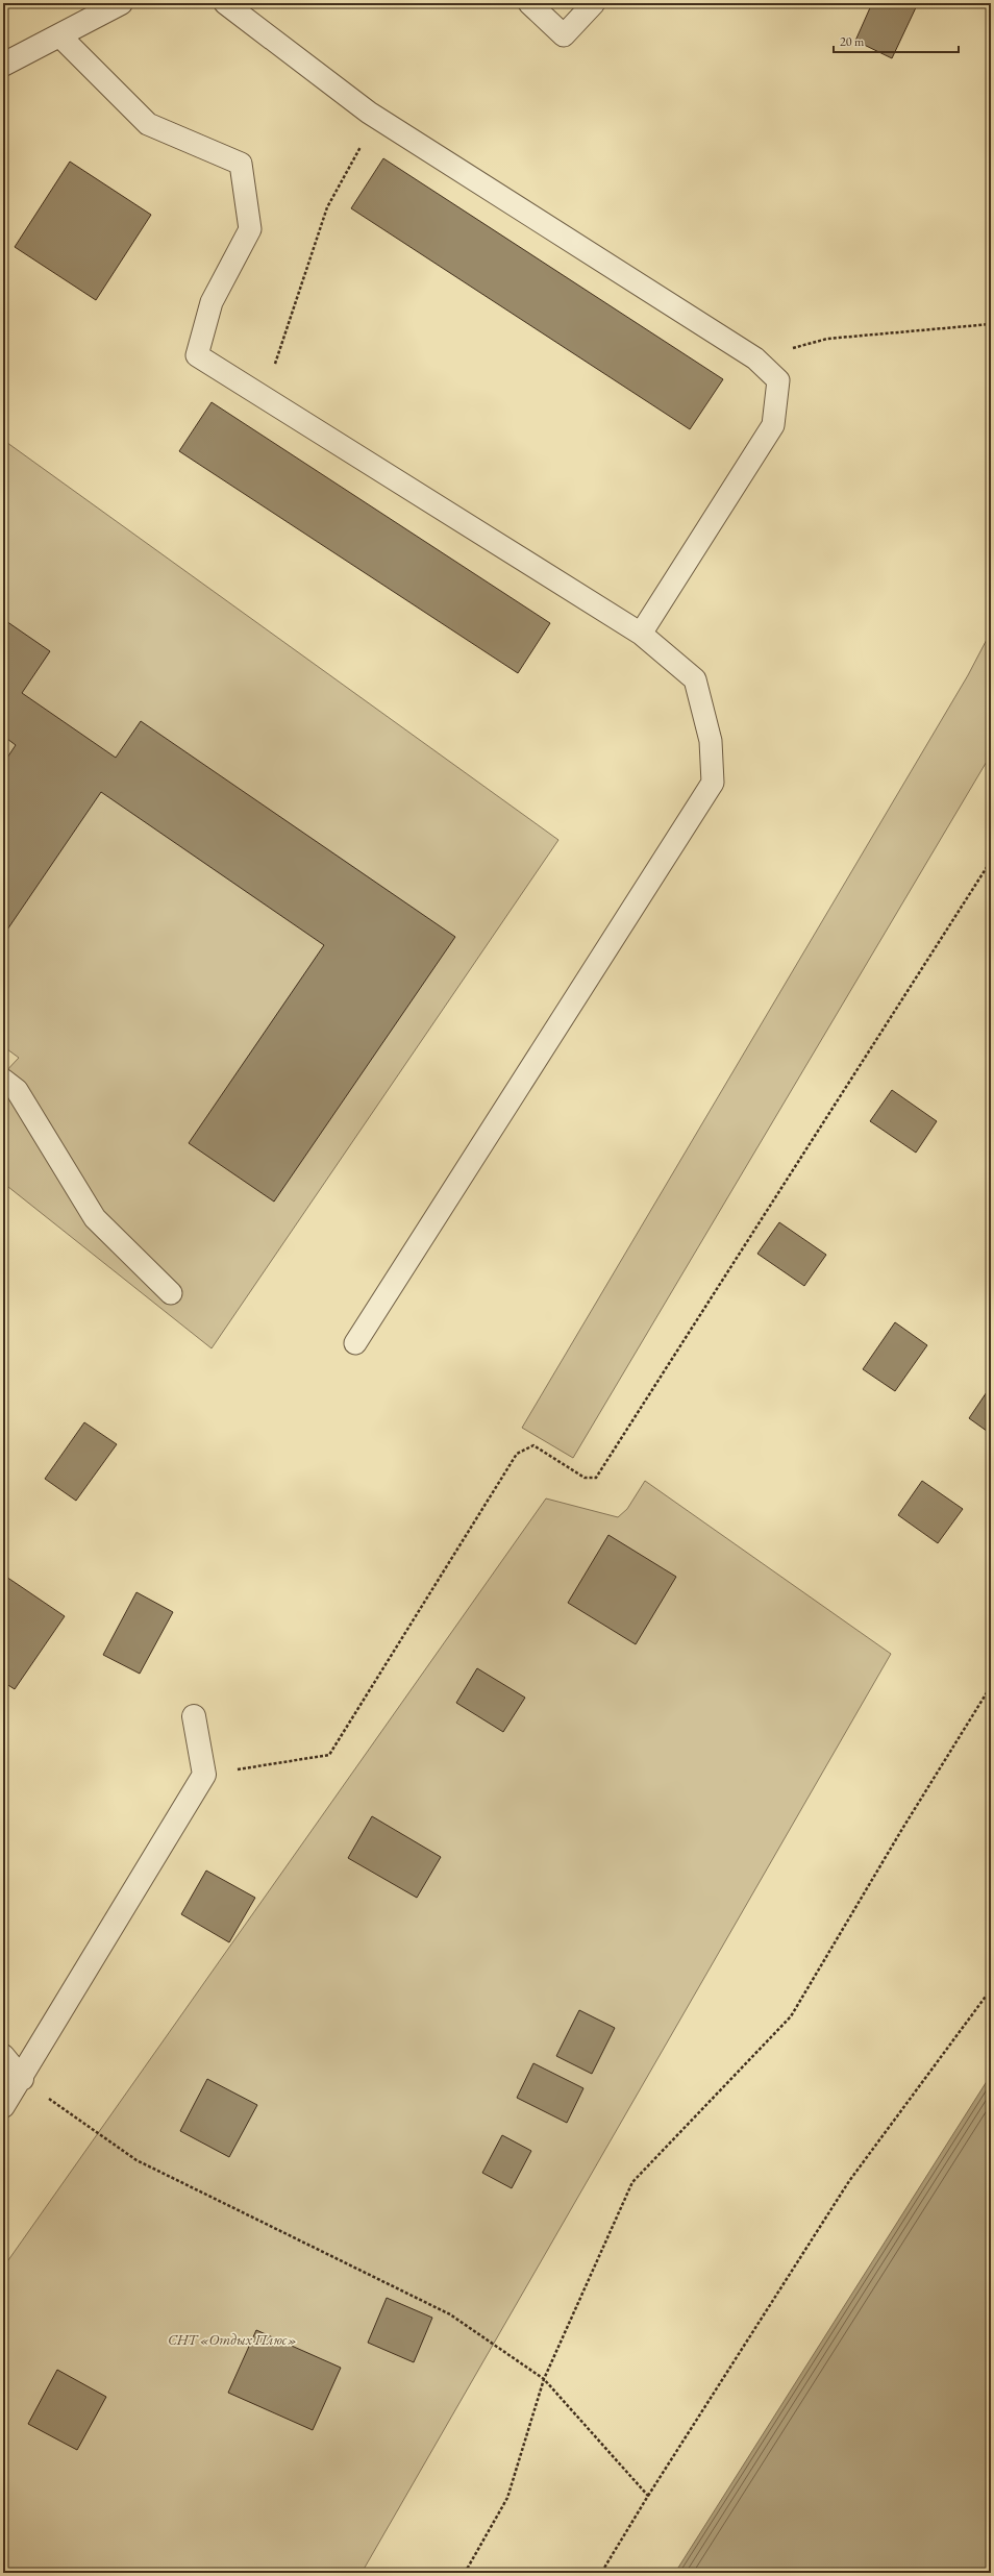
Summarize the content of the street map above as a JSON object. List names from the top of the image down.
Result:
{
  "parks": ["СНТ «Отдых Плюс»"],
  "scale_bar": "20 m"
}
